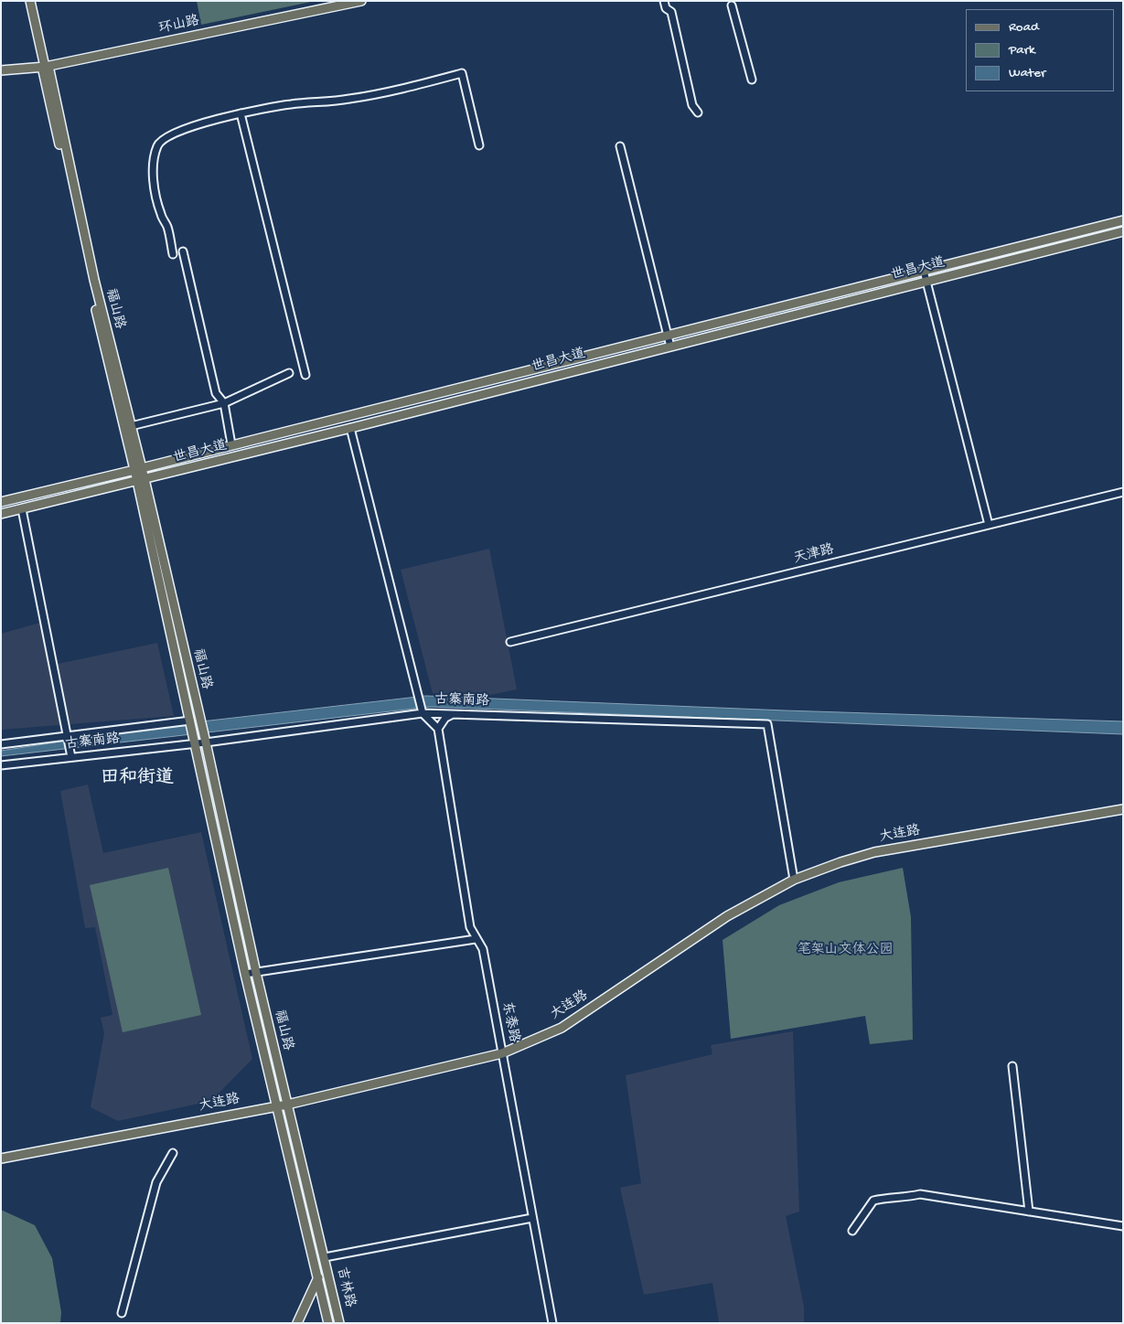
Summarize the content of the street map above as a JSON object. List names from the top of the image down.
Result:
{
  "streets": {
    "main road": [
      "环山路",
      "世昌大道",
      "福山路",
      "大连路",
      "吉林路"
    ],
    "street": ["天津路", "古寨南路", "东泰路"]
  },
  "crossings": [
    ["世昌大道", "福山路"],
    ["福山路", "古寨南路"],
    ["福山路", "大连路"],
    ["福山路", "吉林路"],
    ["古寨南路", "大连路"],
    ["大连路", "东泰路"]
  ],
  "districts": ["田和街道"],
  "parks": ["笔架山文体公园"],
  "legend": ["Road", "Park", "Water"]
}
